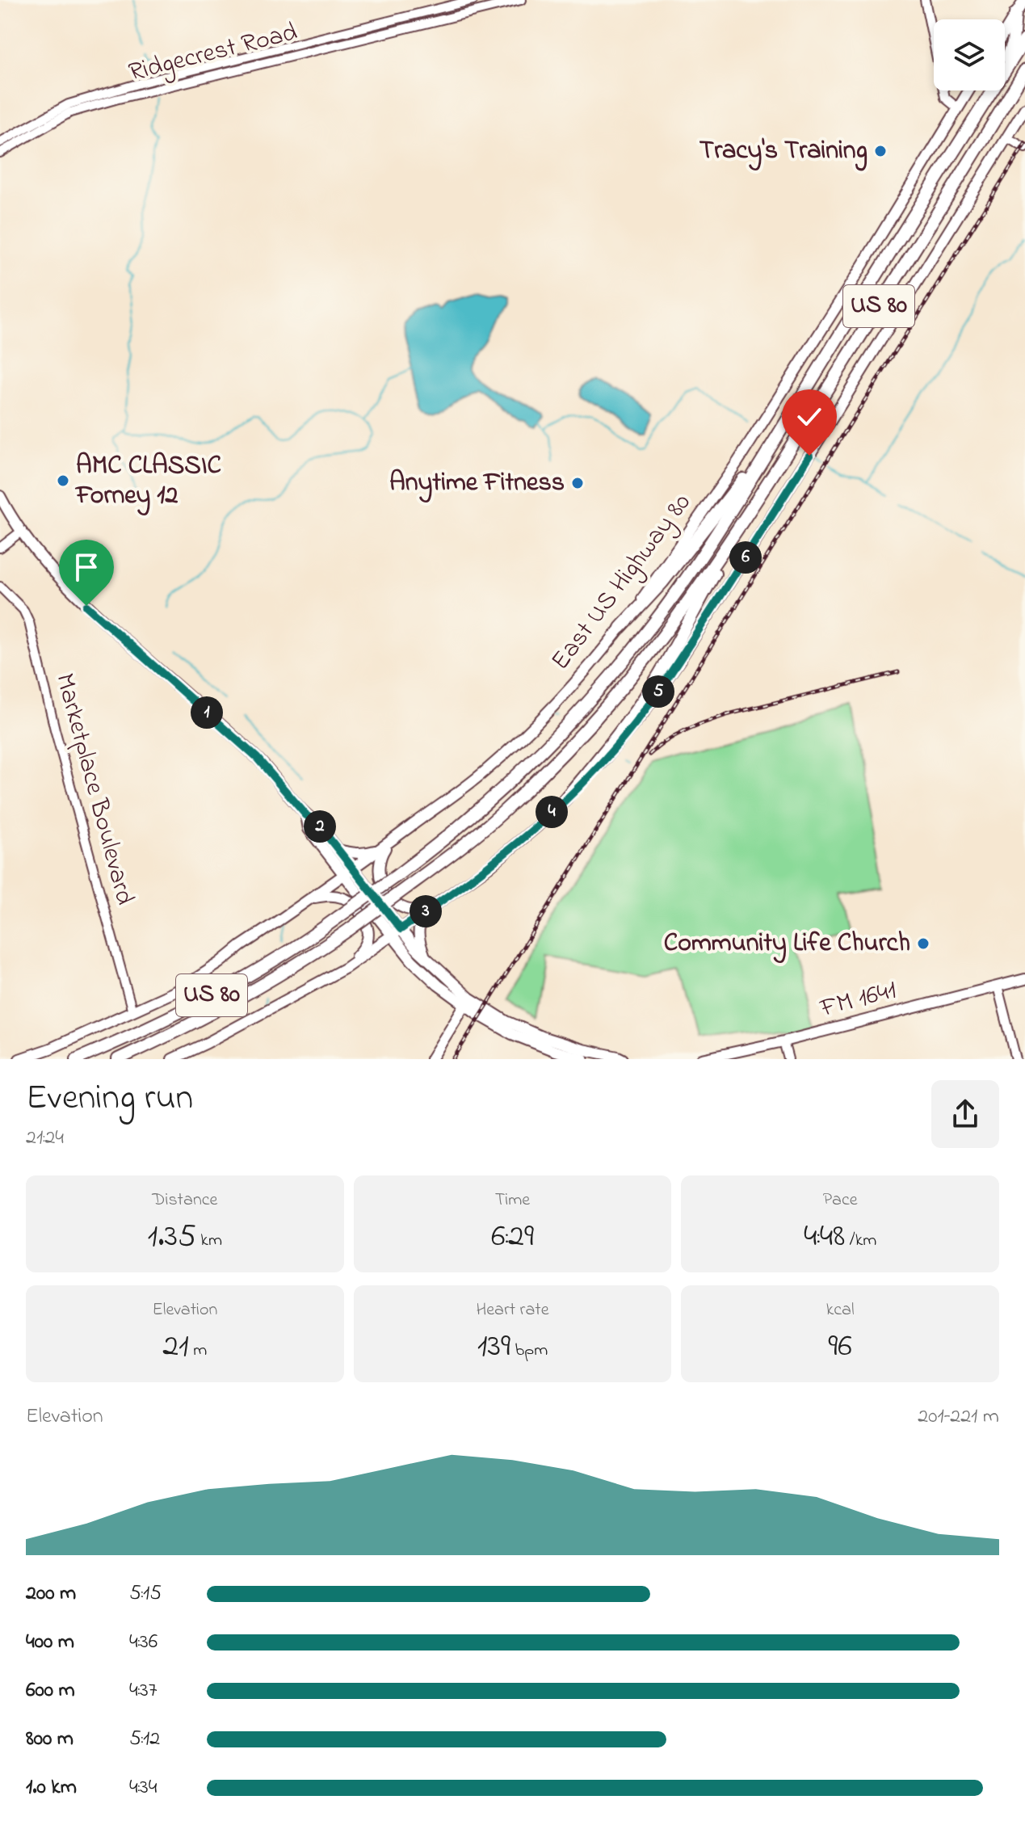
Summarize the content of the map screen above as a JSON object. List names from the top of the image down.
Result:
{
  "streets": {
    "highway": ["US 80"],
    "main road": ["East US Highway 80", "FM 1641"],
    "street": ["Ridgecrest Road", "Marketplace Boulevard"]
  },
  "crossings": [
    ["East US Highway 80", "Marketplace Boulevard"]
  ],
  "places": [
    "Tracy's Training",
    "AMC CLASSIC Forney 12",
    "Anytime Fitness",
    "Community Life Church"
  ],
  "page": {
    "pins": [
      "6",
      "5",
      "1",
      "4",
      "2",
      "3"
    ],
    "heading": ["Evening run", "21:24"],
    "stats": [
      ["Distance", "1.35 km"],
      ["Time", "6:29"],
      ["Pace", "4:48 /km"],
      ["Elevation", "21 m"],
      ["Heart rate", "139 bpm"],
      ["kcal", "96"]
    ],
    "chart": ["Elevation", "201–221 m"],
    "list": [
      {
        "name": "200 m",
        "note": "5:15"
      },
      {
        "name": "400 m",
        "note": "4:36"
      },
      {
        "name": "600 m",
        "note": "4:37"
      },
      {
        "name": "800 m",
        "note": "5:12"
      },
      {
        "name": "1.0 km",
        "note": "4:34"
      }
    ]
  }
}
